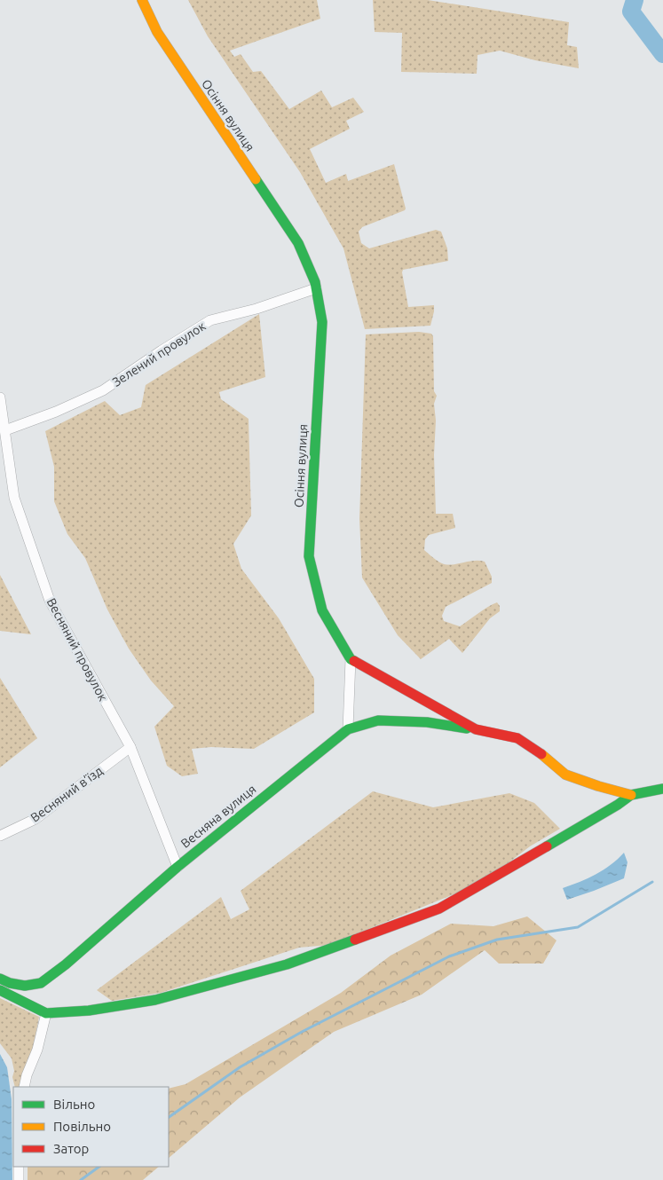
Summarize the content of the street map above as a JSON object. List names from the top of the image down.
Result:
{
  "streets": {
    "street": [
      "Осіння вулиця",
      "Зелений провулок",
      "Весняний провулок",
      "Весняний в’їзд",
      "Весняна вулиця"
    ]
  },
  "crossings": [
    ["Осіння вулиця", "Зелений провулок"],
    ["Зелений провулок", "Весняний провулок"],
    ["Весняний провулок", "Весняний в’їзд"],
    ["Весняний провулок", "Весняна вулиця"]
  ],
  "legend": ["Вільно", "Повільно", "Затор"]
}
